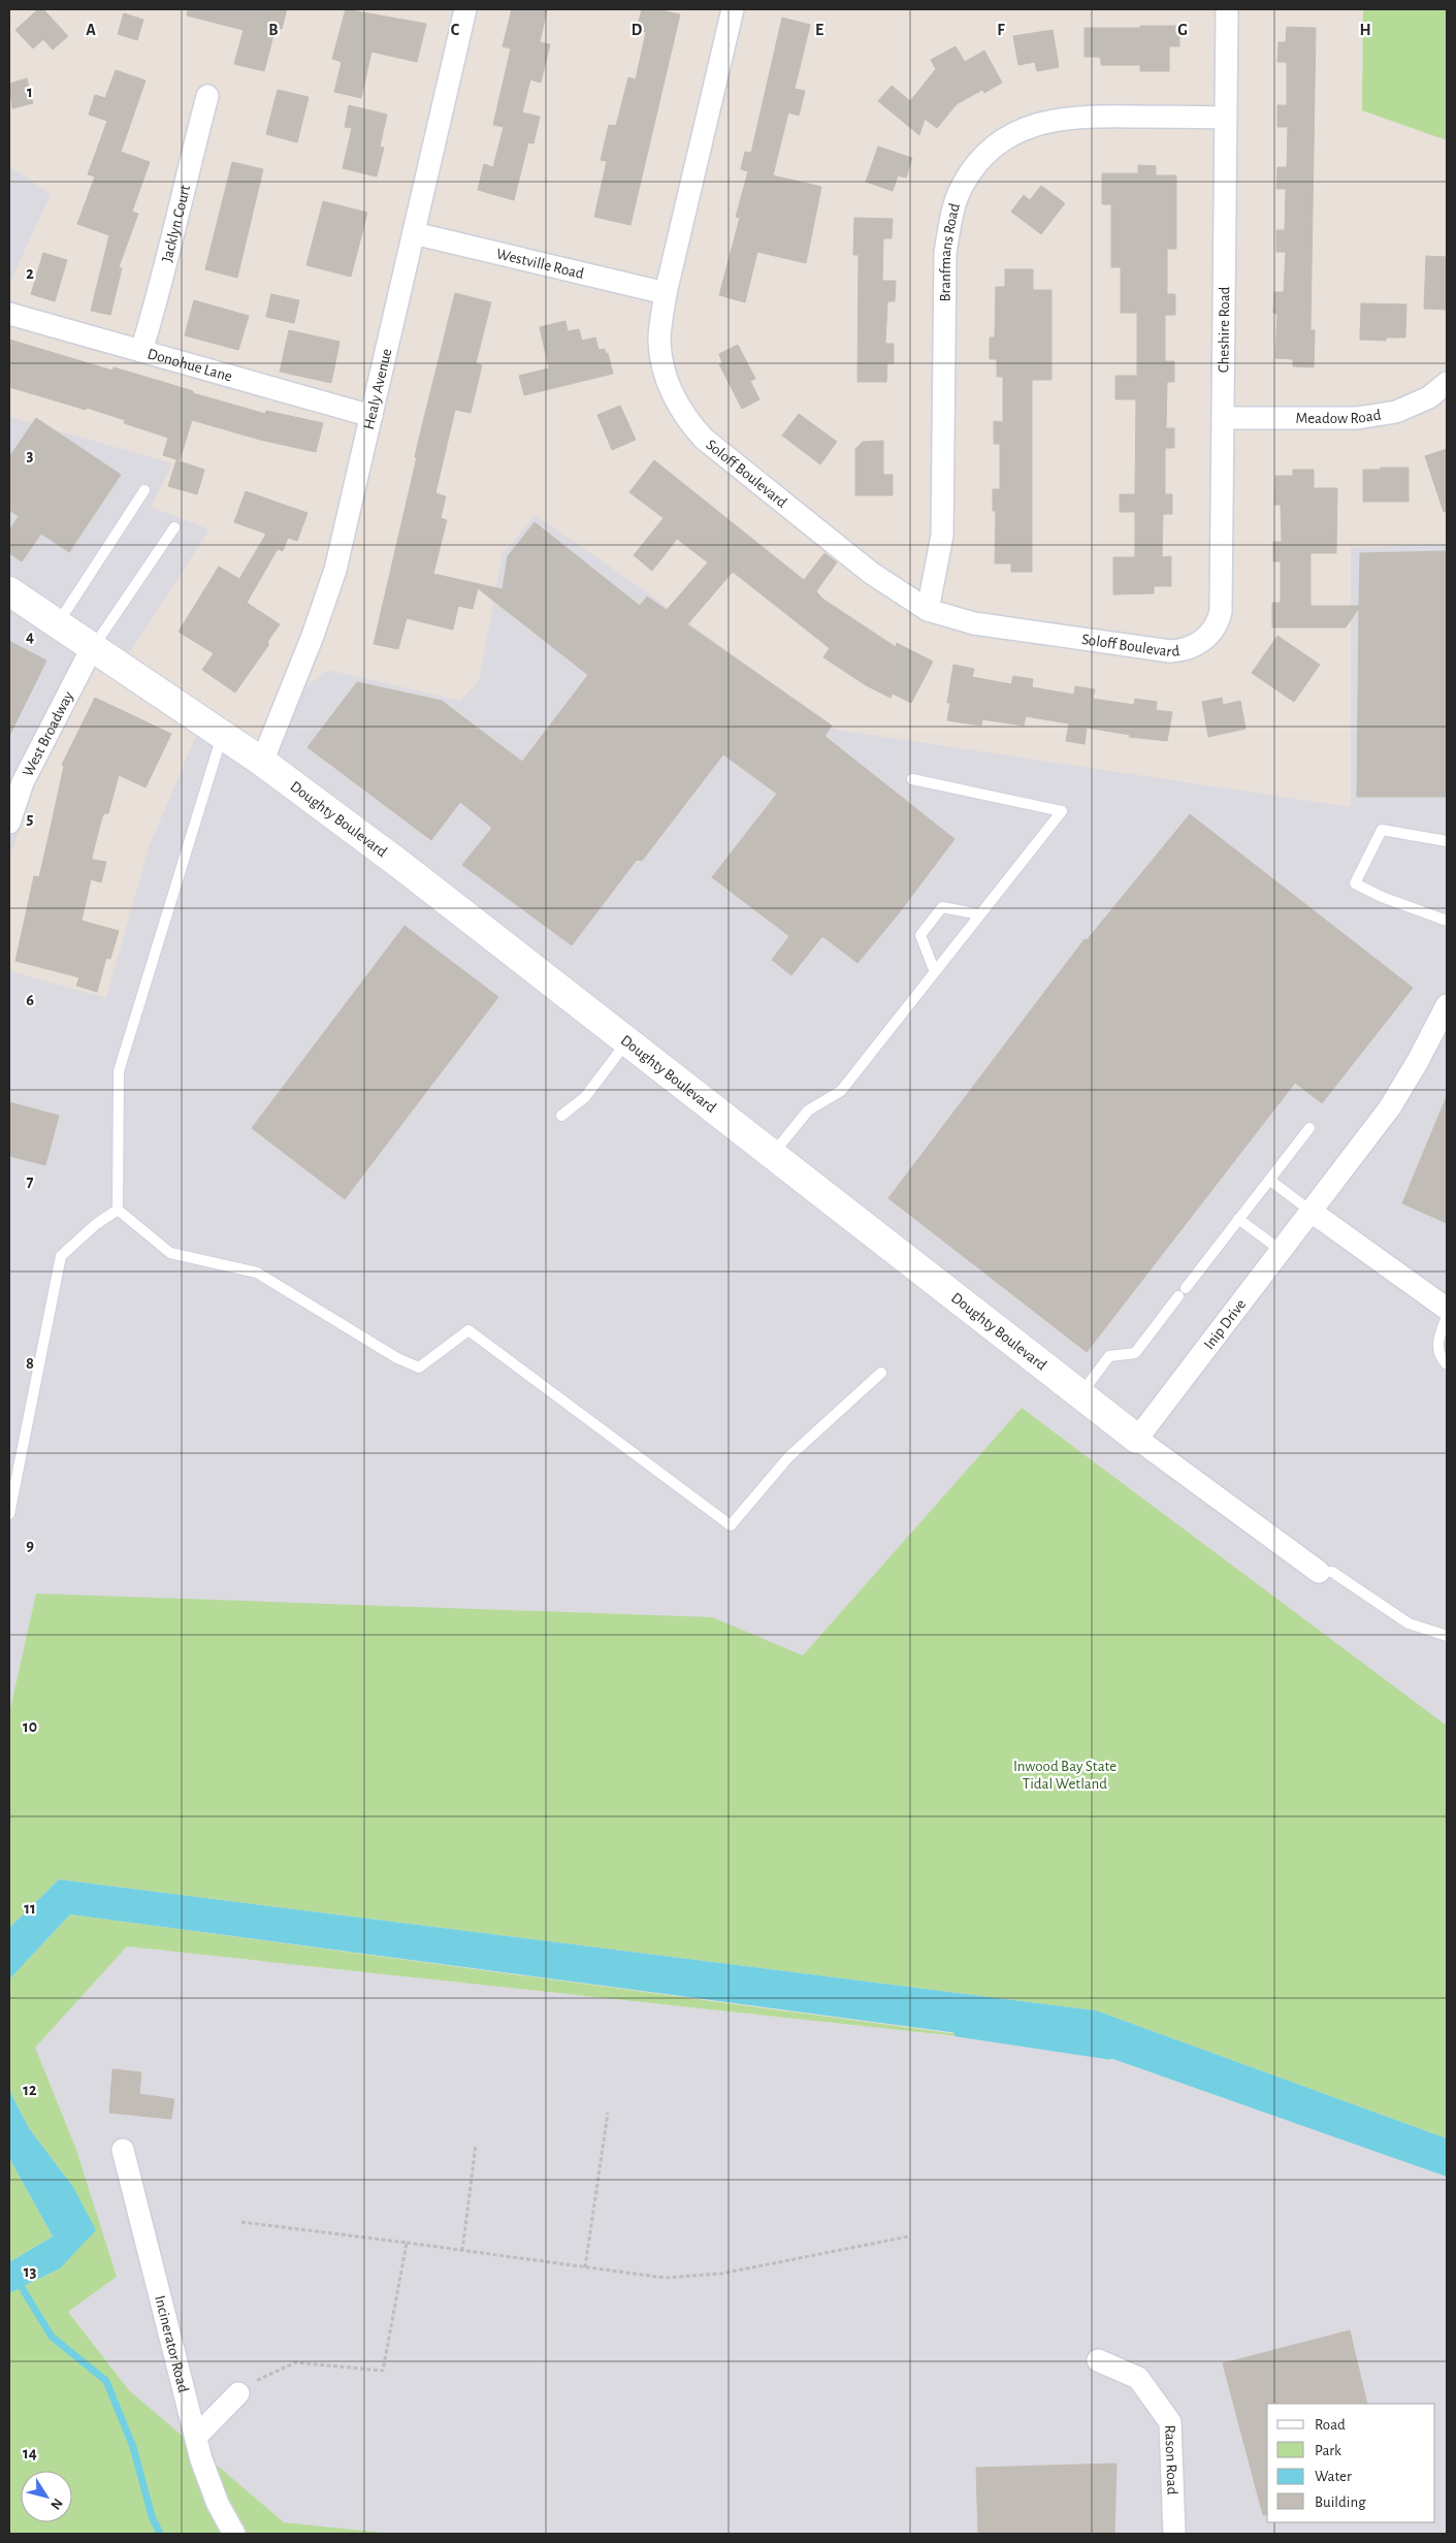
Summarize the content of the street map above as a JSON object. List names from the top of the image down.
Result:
{
  "streets": {
    "main road": ["Doughty Boulevard"],
    "street": [
      "Jacklyn Court",
      "Branfmans Road",
      "Westville Road",
      "Cheshire Road",
      "Donohue Lane",
      "Healy Avenue",
      "Meadow Road",
      "Soloff Boulevard",
      "West Broadway",
      "Inip Drive",
      "Incinerator Road",
      "Rason Road"
    ]
  },
  "crossings": [
    ["Jacklyn Court", "Donohue Lane"],
    ["Branfmans Road", "Cheshire Road"],
    ["Branfmans Road", "Soloff Boulevard"],
    ["Westville Road", "Healy Avenue"],
    ["Westville Road", "Soloff Boulevard"],
    ["Cheshire Road", "Meadow Road"],
    ["Cheshire Road", "Soloff Boulevard"],
    ["Donohue Lane", "Healy Avenue"],
    ["Healy Avenue", "Doughty Boulevard"],
    ["West Broadway", "Doughty Boulevard"],
    ["Doughty Boulevard", "Inip Drive"]
  ],
  "parks": ["Inwood Bay State Tidal Wetland"],
  "legend": [
    "Road",
    "Park",
    "Water",
    "Building"
  ],
  "north": "bottom right",
  "grid": {
    "columns": [
      "A",
      "B",
      "C",
      "D",
      "E",
      "F",
      "G",
      "H"
    ],
    "rows": [
      "1",
      "2",
      "3",
      "4",
      "5",
      "6",
      "7",
      "8",
      "9",
      "10",
      "11",
      "12",
      "13",
      "14"
    ]
  }
}
